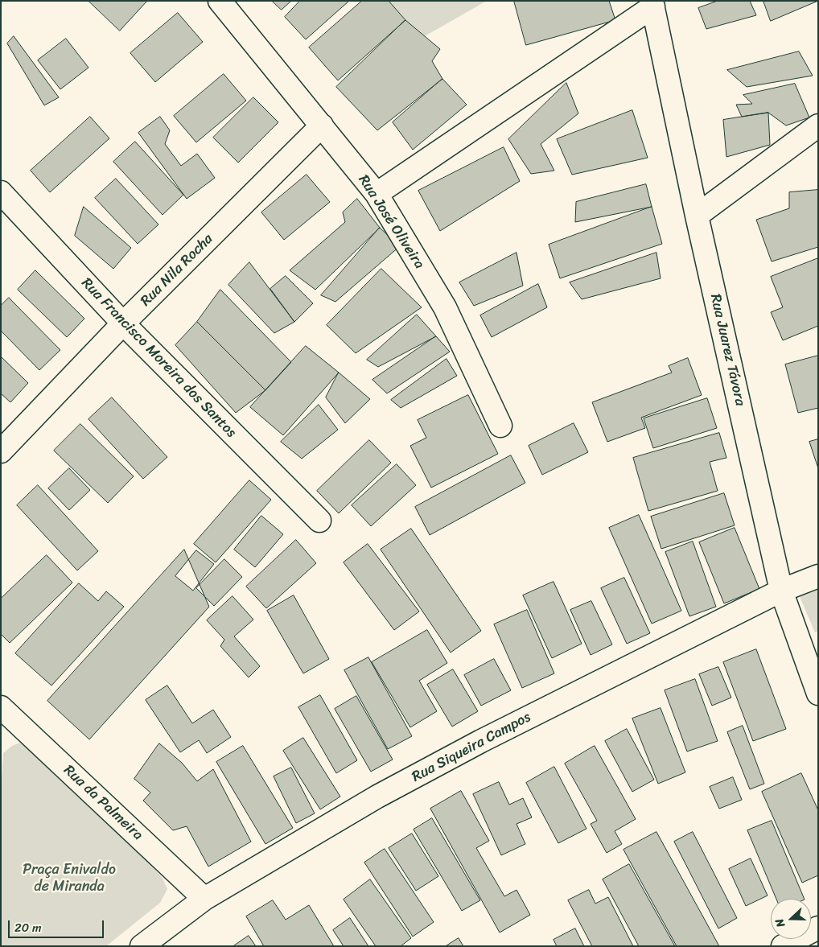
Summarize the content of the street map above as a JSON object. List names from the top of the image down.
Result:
{
  "streets": {
    "street": [
      "Rua José Oliveira",
      "Rua Nila Rocha",
      "Rua Juarez Távora",
      "Rua Francisco Moreira dos Santos",
      "Rua Siqueira Campos",
      "Rua da Palmeira"
    ]
  },
  "crossings": [
    ["Rua José Oliveira", "Rua Nila Rocha"],
    ["Rua Nila Rocha", "Rua Francisco Moreira dos Santos"],
    ["Rua Juarez Távora", "Rua Siqueira Campos"],
    ["Rua Siqueira Campos", "Rua da Palmeira"]
  ],
  "parks": ["Praça Enivaldo de Miranda"],
  "scale_bar": "20 m",
  "north": "left"
}
